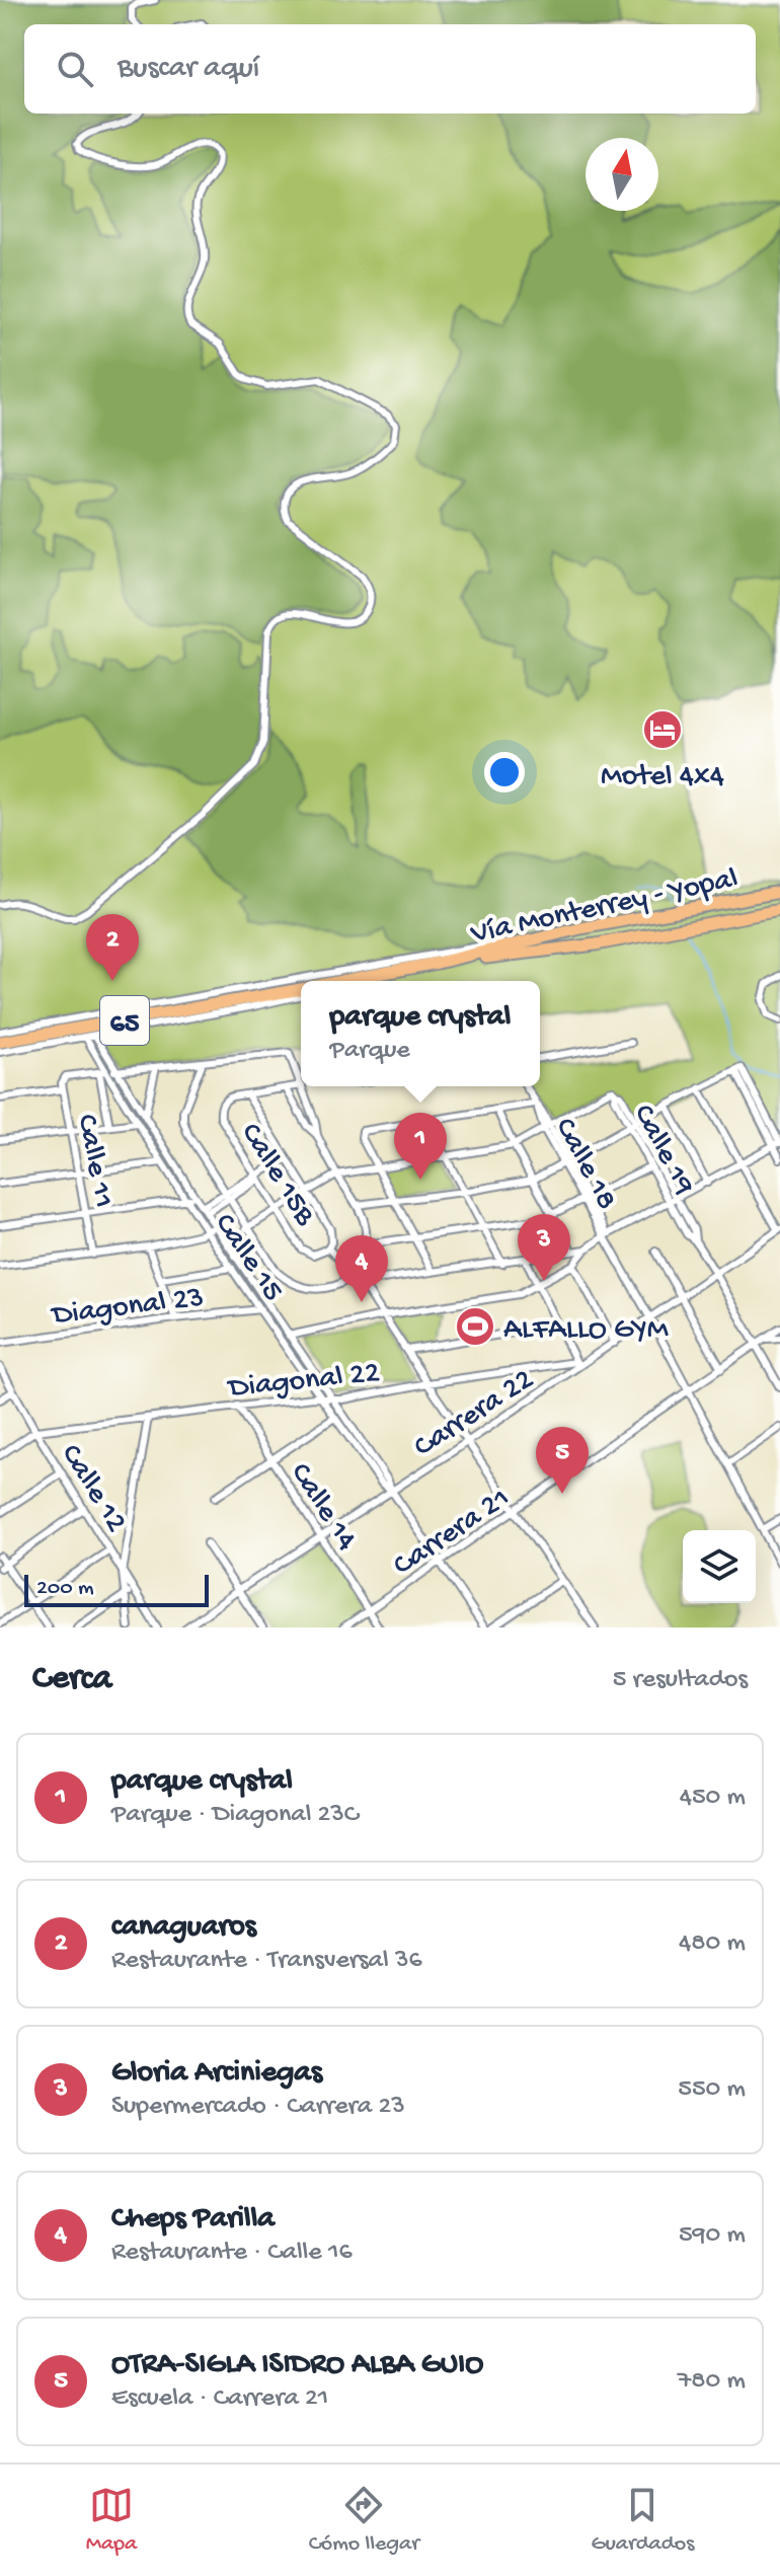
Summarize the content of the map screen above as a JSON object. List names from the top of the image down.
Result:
{
  "streets": {
    "highway": ["Vía Monterrey - Yopal", "65"],
    "street": [
      "Calle 19",
      "Calle 11",
      "Calle 18",
      "Calle 15B",
      "Calle 15",
      "Diagonal 23",
      "Diagonal 22",
      "Carrera 22",
      "Calle 12",
      "Calle 14",
      "Carrera 21"
    ]
  },
  "crossings": [
    ["Vía Monterrey - Yopal", "65"],
    ["65", "Calle 15"],
    ["Calle 19", "Carrera 22"],
    ["Calle 19", "Carrera 21"],
    ["Calle 11", "Calle 15"],
    ["Calle 18", "Carrera 22"],
    ["Calle 18", "Carrera 21"],
    ["Calle 15", "Diagonal 23"],
    ["Calle 15", "Diagonal 22"],
    ["Calle 15", "Carrera 22"],
    ["Calle 15", "Carrera 21"],
    ["Diagonal 22", "Carrera 22"],
    ["Diagonal 22", "Calle 12"],
    ["Diagonal 22", "Calle 14"],
    ["Carrera 22", "Calle 14"],
    ["Calle 14", "Carrera 21"]
  ],
  "places": {
    "hotel": ["Motel 4x4"],
    "sports": ["ALFALLO GYM"]
  },
  "scale_bar": "200 m",
  "north": "top",
  "page": {
    "search": "Buscar aquí",
    "pins": [
      "2",
      "1",
      "3",
      "4",
      "5"
    ],
    "popup": ["parque crystal", "Parque"],
    "scale": "200 m",
    "heading": ["Cerca", "5 resultados"],
    "list": [
      {
        "mark": "1",
        "name": "parque crystal",
        "note": "Parque · Diagonal 23C",
        "value": "450 m"
      },
      {
        "mark": "2",
        "name": "canaguaros",
        "note": "Restaurante · Transversal 36",
        "value": "480 m"
      },
      {
        "mark": "3",
        "name": "Gloria Arciniegas",
        "note": "Supermercado · Carrera 23",
        "value": "550 m"
      },
      {
        "mark": "4",
        "name": "Cheps Parilla",
        "note": "Restaurante · Calle 16",
        "value": "590 m"
      },
      {
        "mark": "5",
        "name": "OTRA-SIGLA ISIDRO ALBA GUIO",
        "note": "Escuela · Carrera 21",
        "value": "780 m"
      }
    ],
    "nav": ["Mapa", "Cómo llegar", "Guardados"]
  }
}
